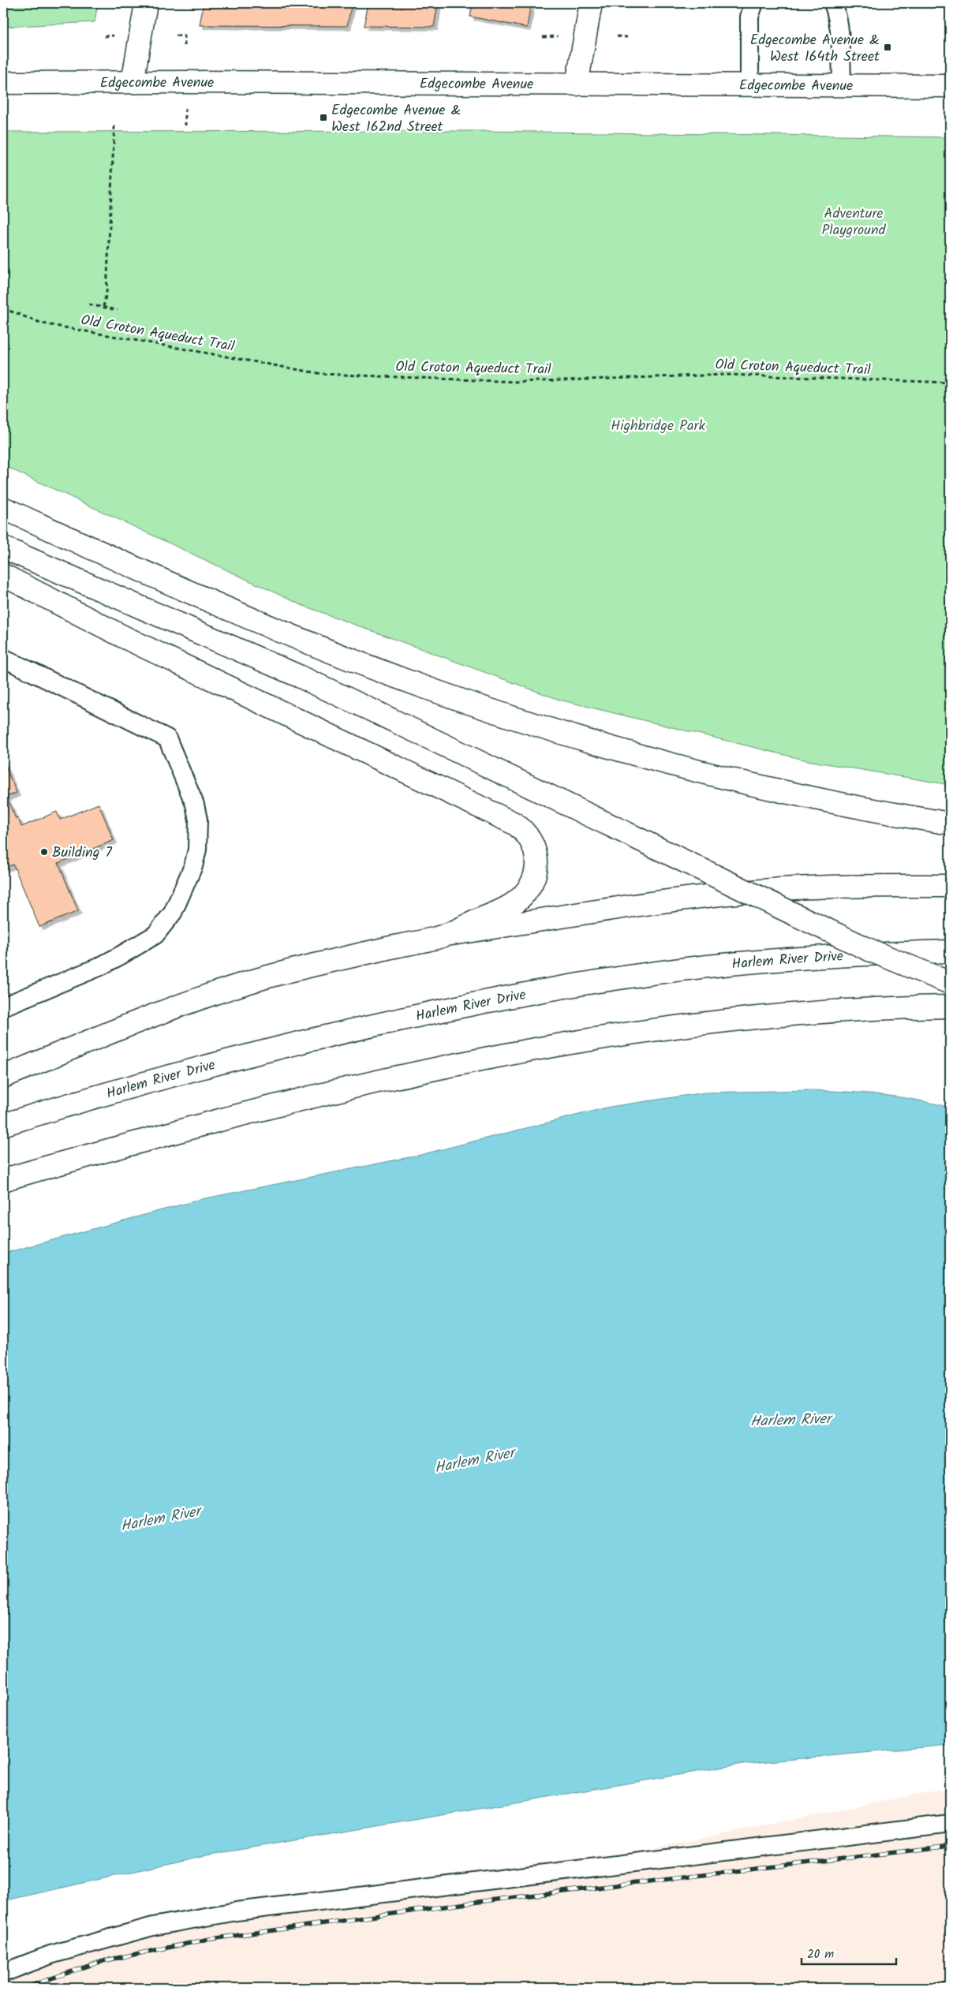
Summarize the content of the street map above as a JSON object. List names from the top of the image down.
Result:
{
  "streets": {
    "main road": ["Edgecombe Avenue", "Harlem River Drive"],
    "path": ["Old Croton Aqueduct Trail"]
  },
  "water": ["Harlem River"],
  "parks": ["Adventure Playground", "Highbridge Park"],
  "places": {
    "transit": ["Edgecombe Avenue & West 164th Street", "Edgecombe Avenue & West 162nd Street"],
    "other": ["Building 7"]
  },
  "scale_bar": "20 m"
}
